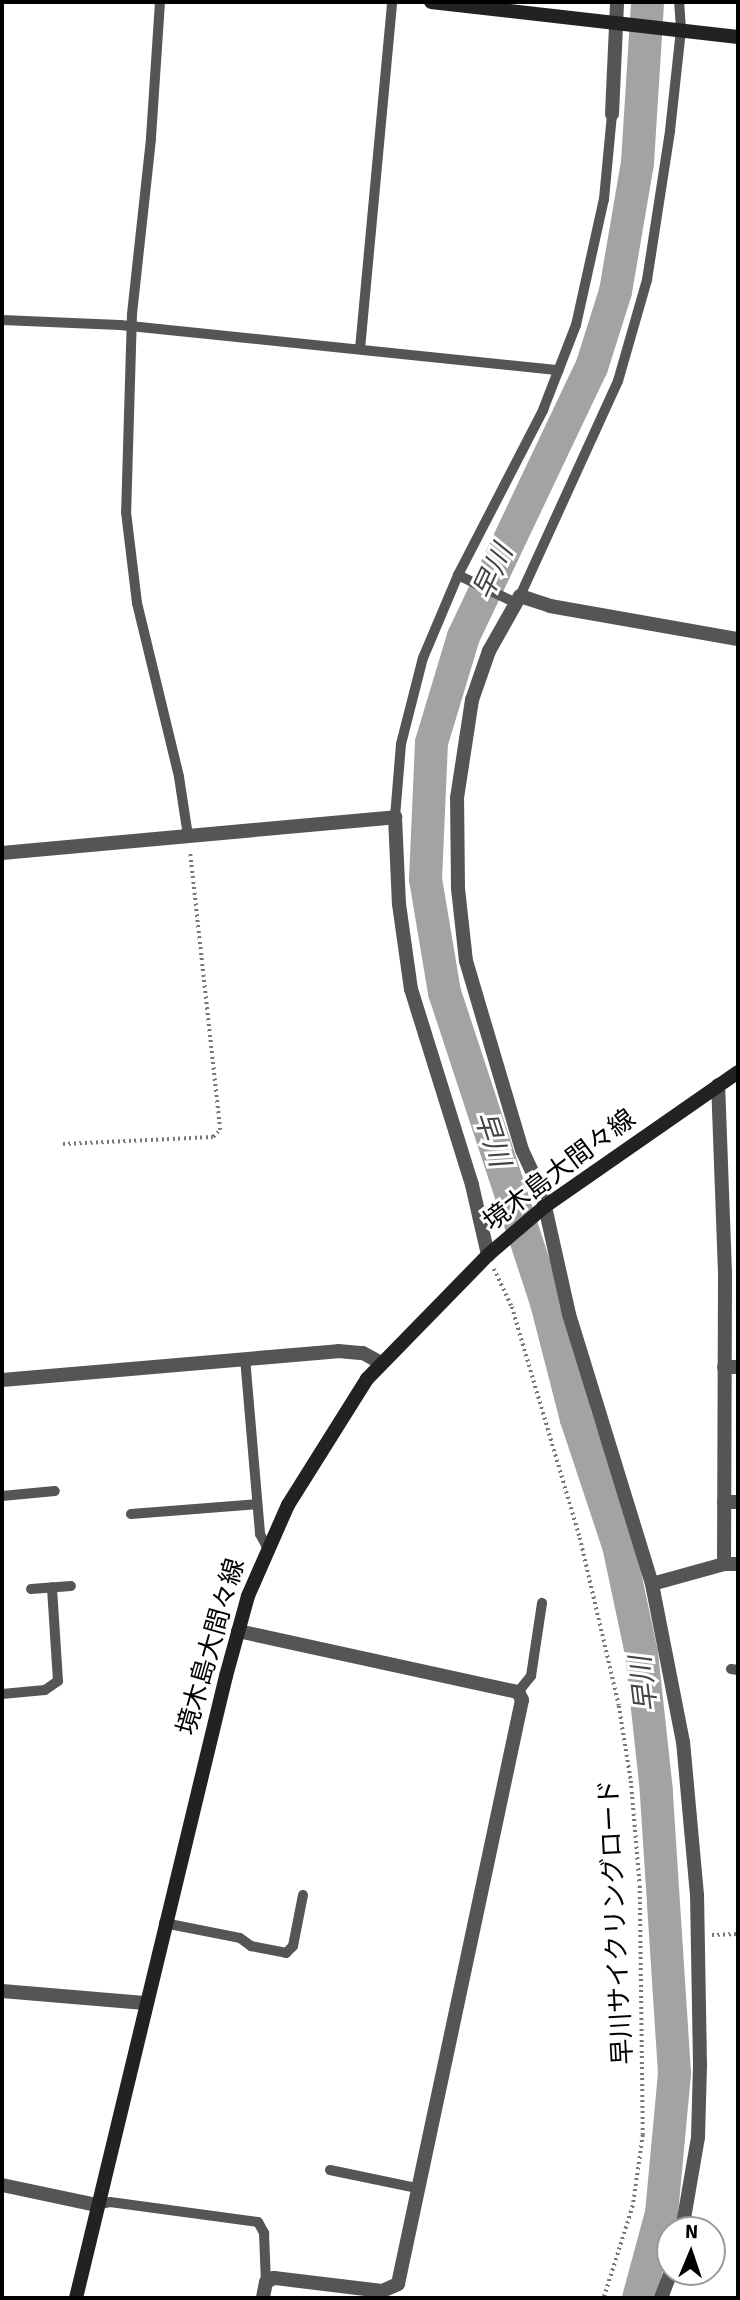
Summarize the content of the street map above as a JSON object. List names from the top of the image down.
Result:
{
  "streets": {
    "main road": ["境木島大間々線"],
    "path": ["早川サイクリングロード"]
  },
  "crossings": [
    ["境木島大間々線", "早川サイクリングロード"]
  ],
  "water": ["早川"],
  "north": "top"
}
